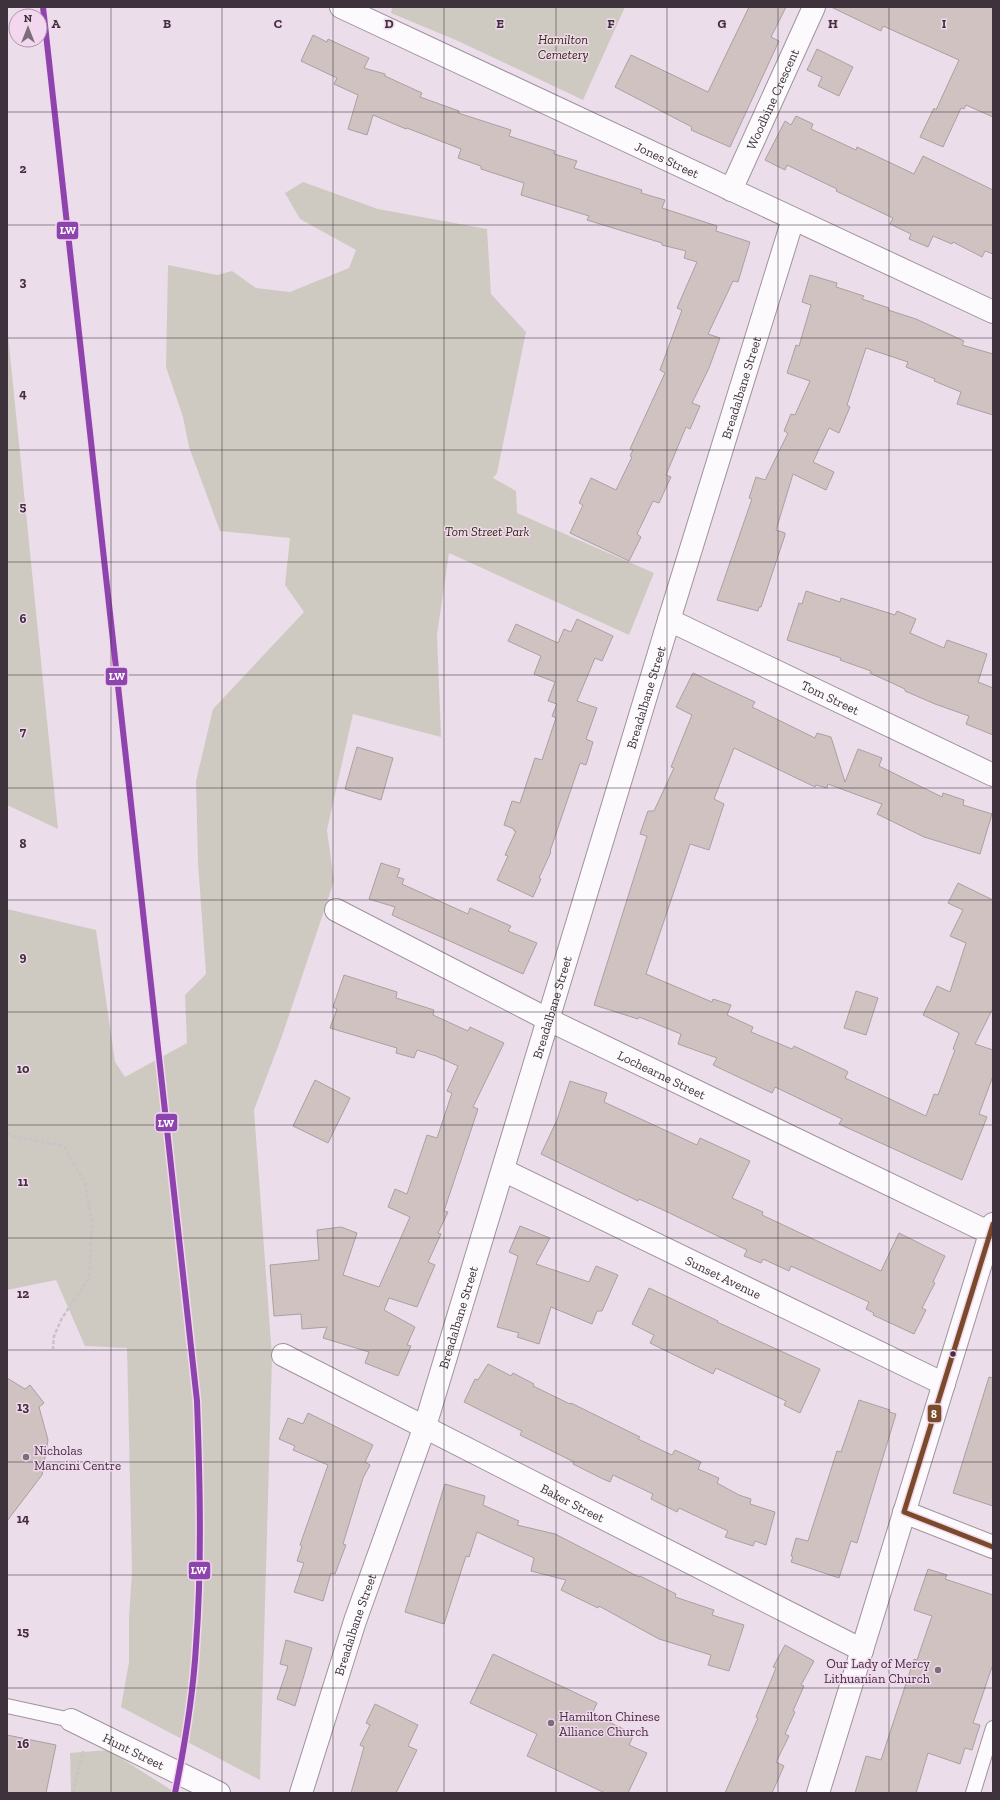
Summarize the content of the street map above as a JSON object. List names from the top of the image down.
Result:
{
  "streets": {
    "street": [
      "Woodbine Crescent",
      "Jones Street",
      "Breadalbane Street",
      "Tom Street",
      "Lochearne Street",
      "Sunset Avenue",
      "Baker Street",
      "Hunt Street"
    ]
  },
  "crossings": [
    ["Woodbine Crescent", "Jones Street"],
    ["Jones Street", "Breadalbane Street"],
    ["Breadalbane Street", "Tom Street"],
    ["Breadalbane Street", "Lochearne Street"],
    ["Breadalbane Street", "Sunset Avenue"],
    ["Breadalbane Street", "Baker Street"]
  ],
  "parks": ["Hamilton Cemetery", "Tom Street Park"],
  "places": ["Nicholas Mancini Centre", "Our Lady of Mercy Lithuanian Church", "Hamilton Chinese Alliance Church"],
  "lines": ["transit line LW", "transit line 8"],
  "north": "top",
  "grid": {
    "columns": [
      "A",
      "B",
      "C",
      "D",
      "E",
      "F",
      "G",
      "H",
      "I"
    ],
    "rows": [
      "2",
      "3",
      "4",
      "5",
      "6",
      "7",
      "8",
      "9",
      "10",
      "11",
      "12",
      "13",
      "14",
      "15",
      "16"
    ]
  }
}
